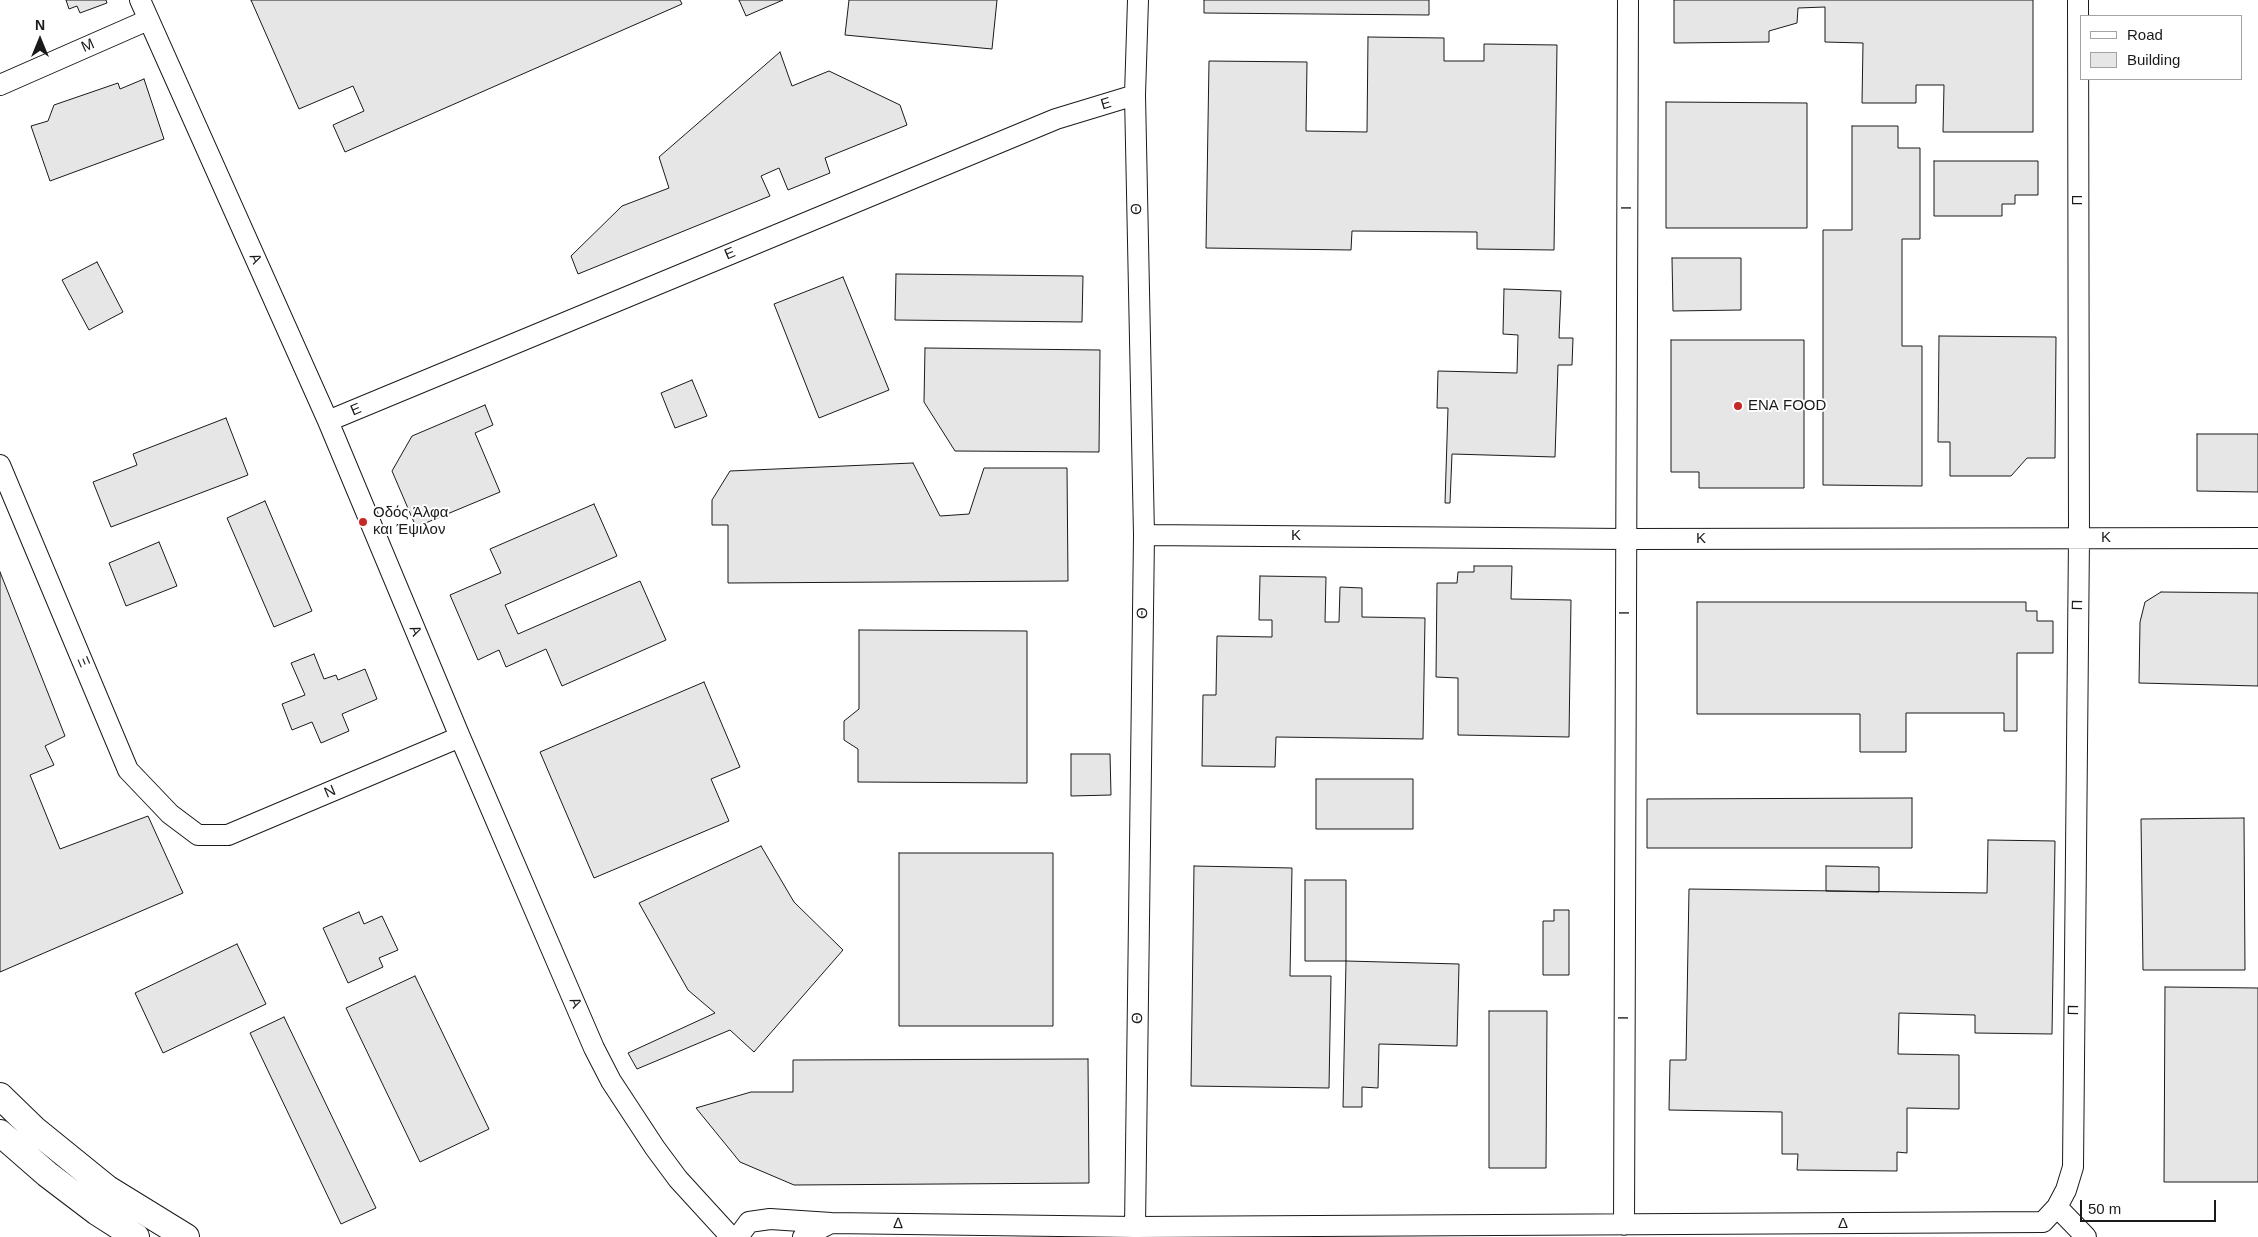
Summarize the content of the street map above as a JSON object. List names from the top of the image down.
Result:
{
  "streets": {
    "street": [
      "Μ",
      "Ε",
      "Π",
      "Ι",
      "Θ",
      "Α",
      "Κ",
      "Ξ",
      "Ν",
      "Δ"
    ]
  },
  "crossings": [
    ["Μ", "Α"],
    ["Ε", "Θ"],
    ["Ε", "Α"],
    ["Π", "Κ"],
    ["Π", "Δ"],
    ["Ι", "Κ"],
    ["Ι", "Δ"],
    ["Θ", "Κ"],
    ["Θ", "Δ"],
    ["Α", "Ν"],
    ["Ξ", "Ν"]
  ],
  "places": ["ENA FOOD", "Οδός Άλφα και Έψιλον"],
  "legend": ["Road", "Building"],
  "scale_bar": "50 m",
  "north": "top"
}
